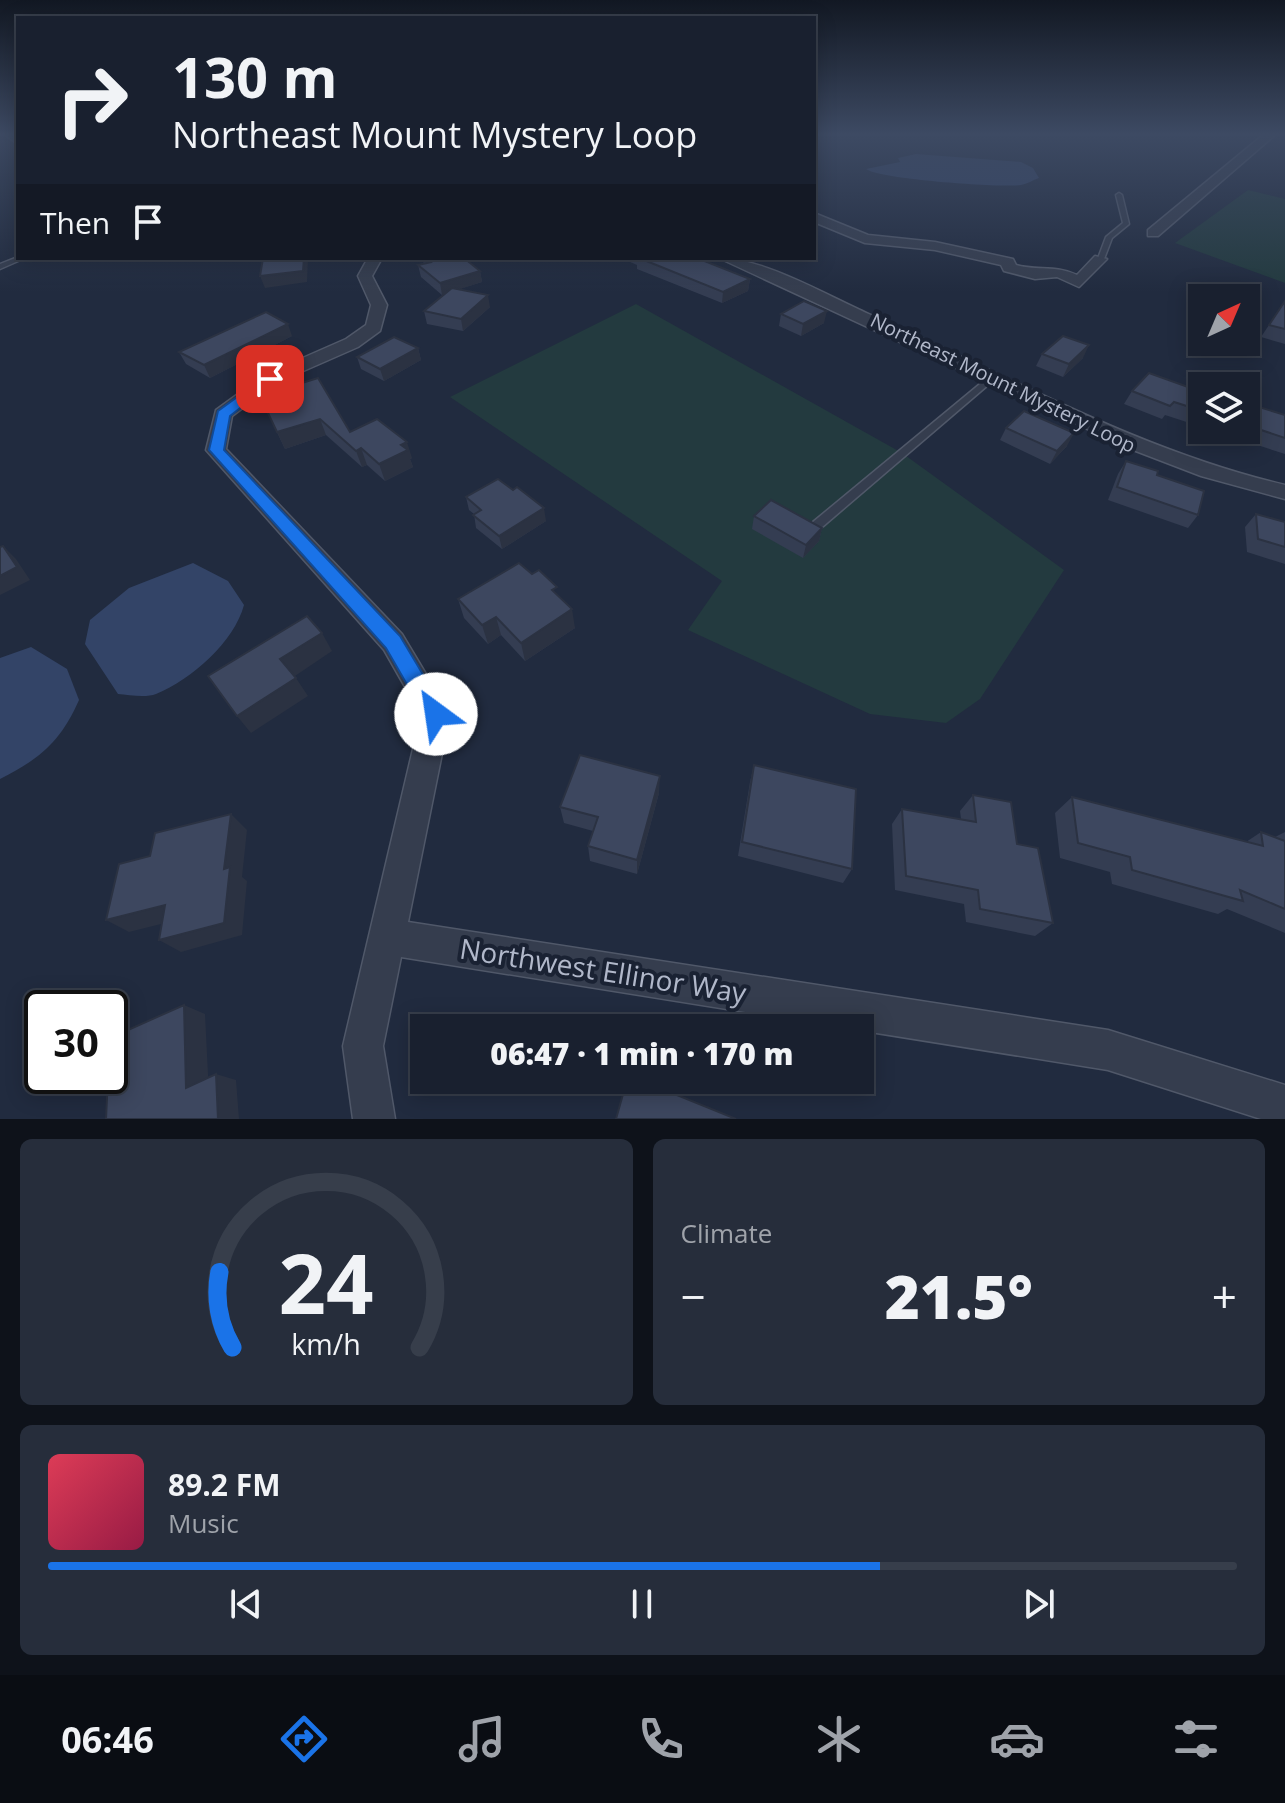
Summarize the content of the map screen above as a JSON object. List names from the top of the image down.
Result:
{
  "streets": {
    "street": ["Northeast Mount Mystery Loop", "Northwest Ellinor Way"]
  },
  "north": "top right",
  "page": {
    "turn": ["130 m", "Northeast Mount Mystery Loop"],
    "then": "Then",
    "limit": "30",
    "trip": "06:47 · 1 min · 170 m",
    "tile": "Climate",
    "heat": ["−", "21.5°", "+"],
    "song": ["89.2 FM", "Music"],
    "tabs": "06:46",
    "gauge": ["24", "km/h"]
  }
}
